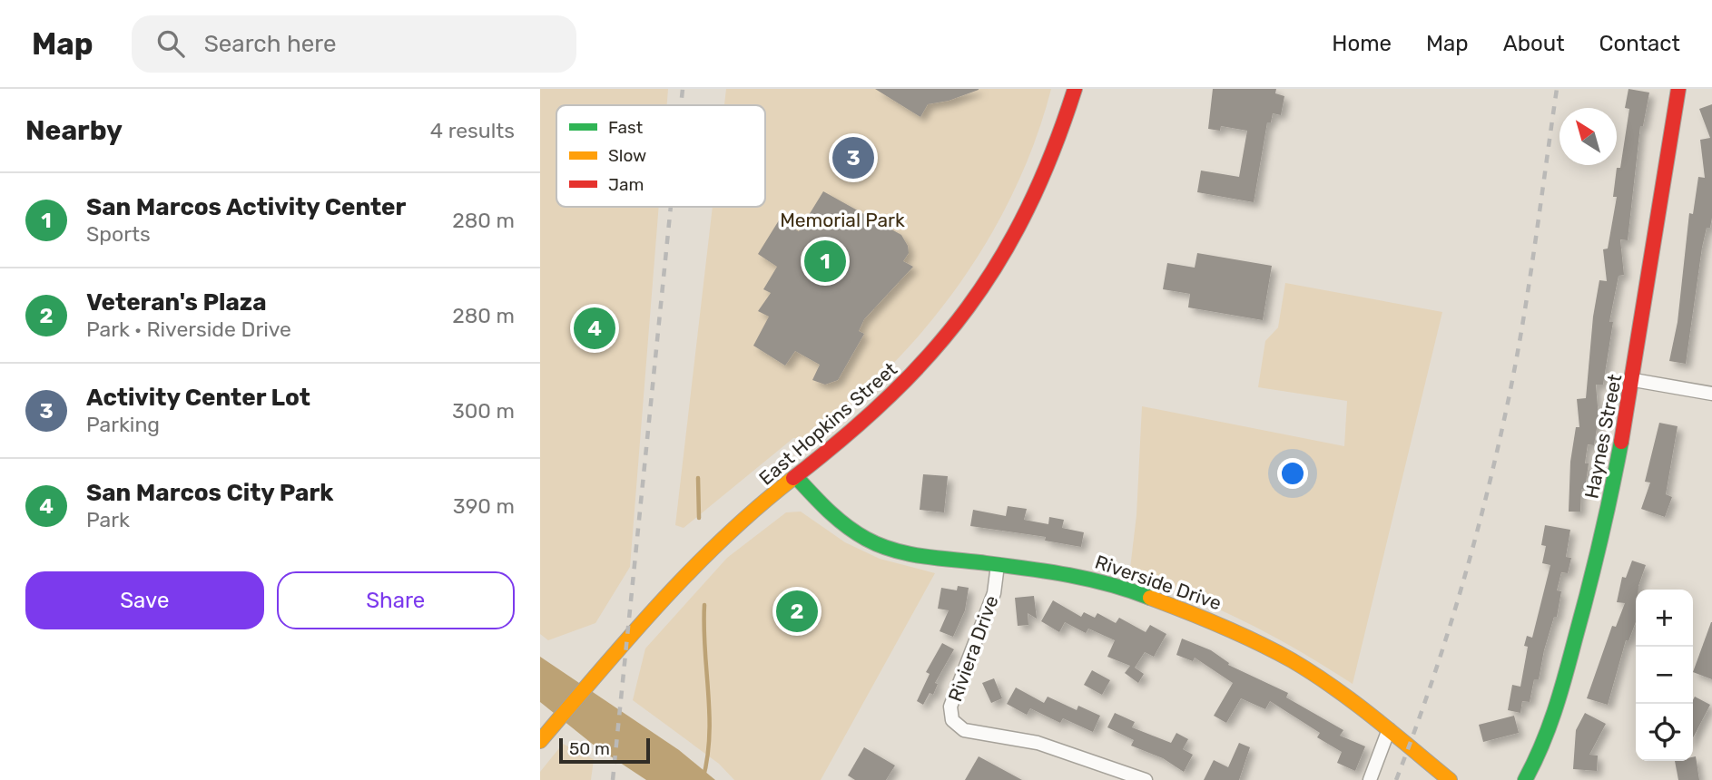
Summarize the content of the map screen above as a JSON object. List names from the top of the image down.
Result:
{
  "streets": {
    "street": [
      "East Hopkins Street",
      "Haynes Street",
      "Riverside Drive",
      "Riviera Drive"
    ]
  },
  "crossings": [
    ["East Hopkins Street", "Riverside Drive"],
    ["Riverside Drive", "Riviera Drive"]
  ],
  "parks": ["Memorial Park"],
  "legend": ["Fast", "Slow", "Jam"],
  "scale_bar": "50 m",
  "north": "top left",
  "page": {
    "header": "Map",
    "search": "Search here",
    "nav": [
      "Home",
      "Map",
      "About",
      "Contact"
    ],
    "heading": ["Nearby", "4 results"],
    "pins": [
      "3",
      "1",
      "4",
      "2"
    ],
    "list": [
      {
        "mark": "1",
        "name": "San Marcos Activity Center",
        "note": "Sports",
        "value": "280 m"
      },
      {
        "mark": "2",
        "name": "Veteran's Plaza",
        "note": "Park · Riverside Drive",
        "value": "280 m"
      },
      {
        "mark": "3",
        "name": "Activity Center Lot",
        "note": "Parking",
        "value": "300 m"
      },
      {
        "mark": "4",
        "name": "San Marcos City Park",
        "note": "Park",
        "value": "390 m"
      }
    ],
    "buttons": ["Save", "Share"],
    "map_buttons": ["+", "−"],
    "scale": "50 m"
  }
}
